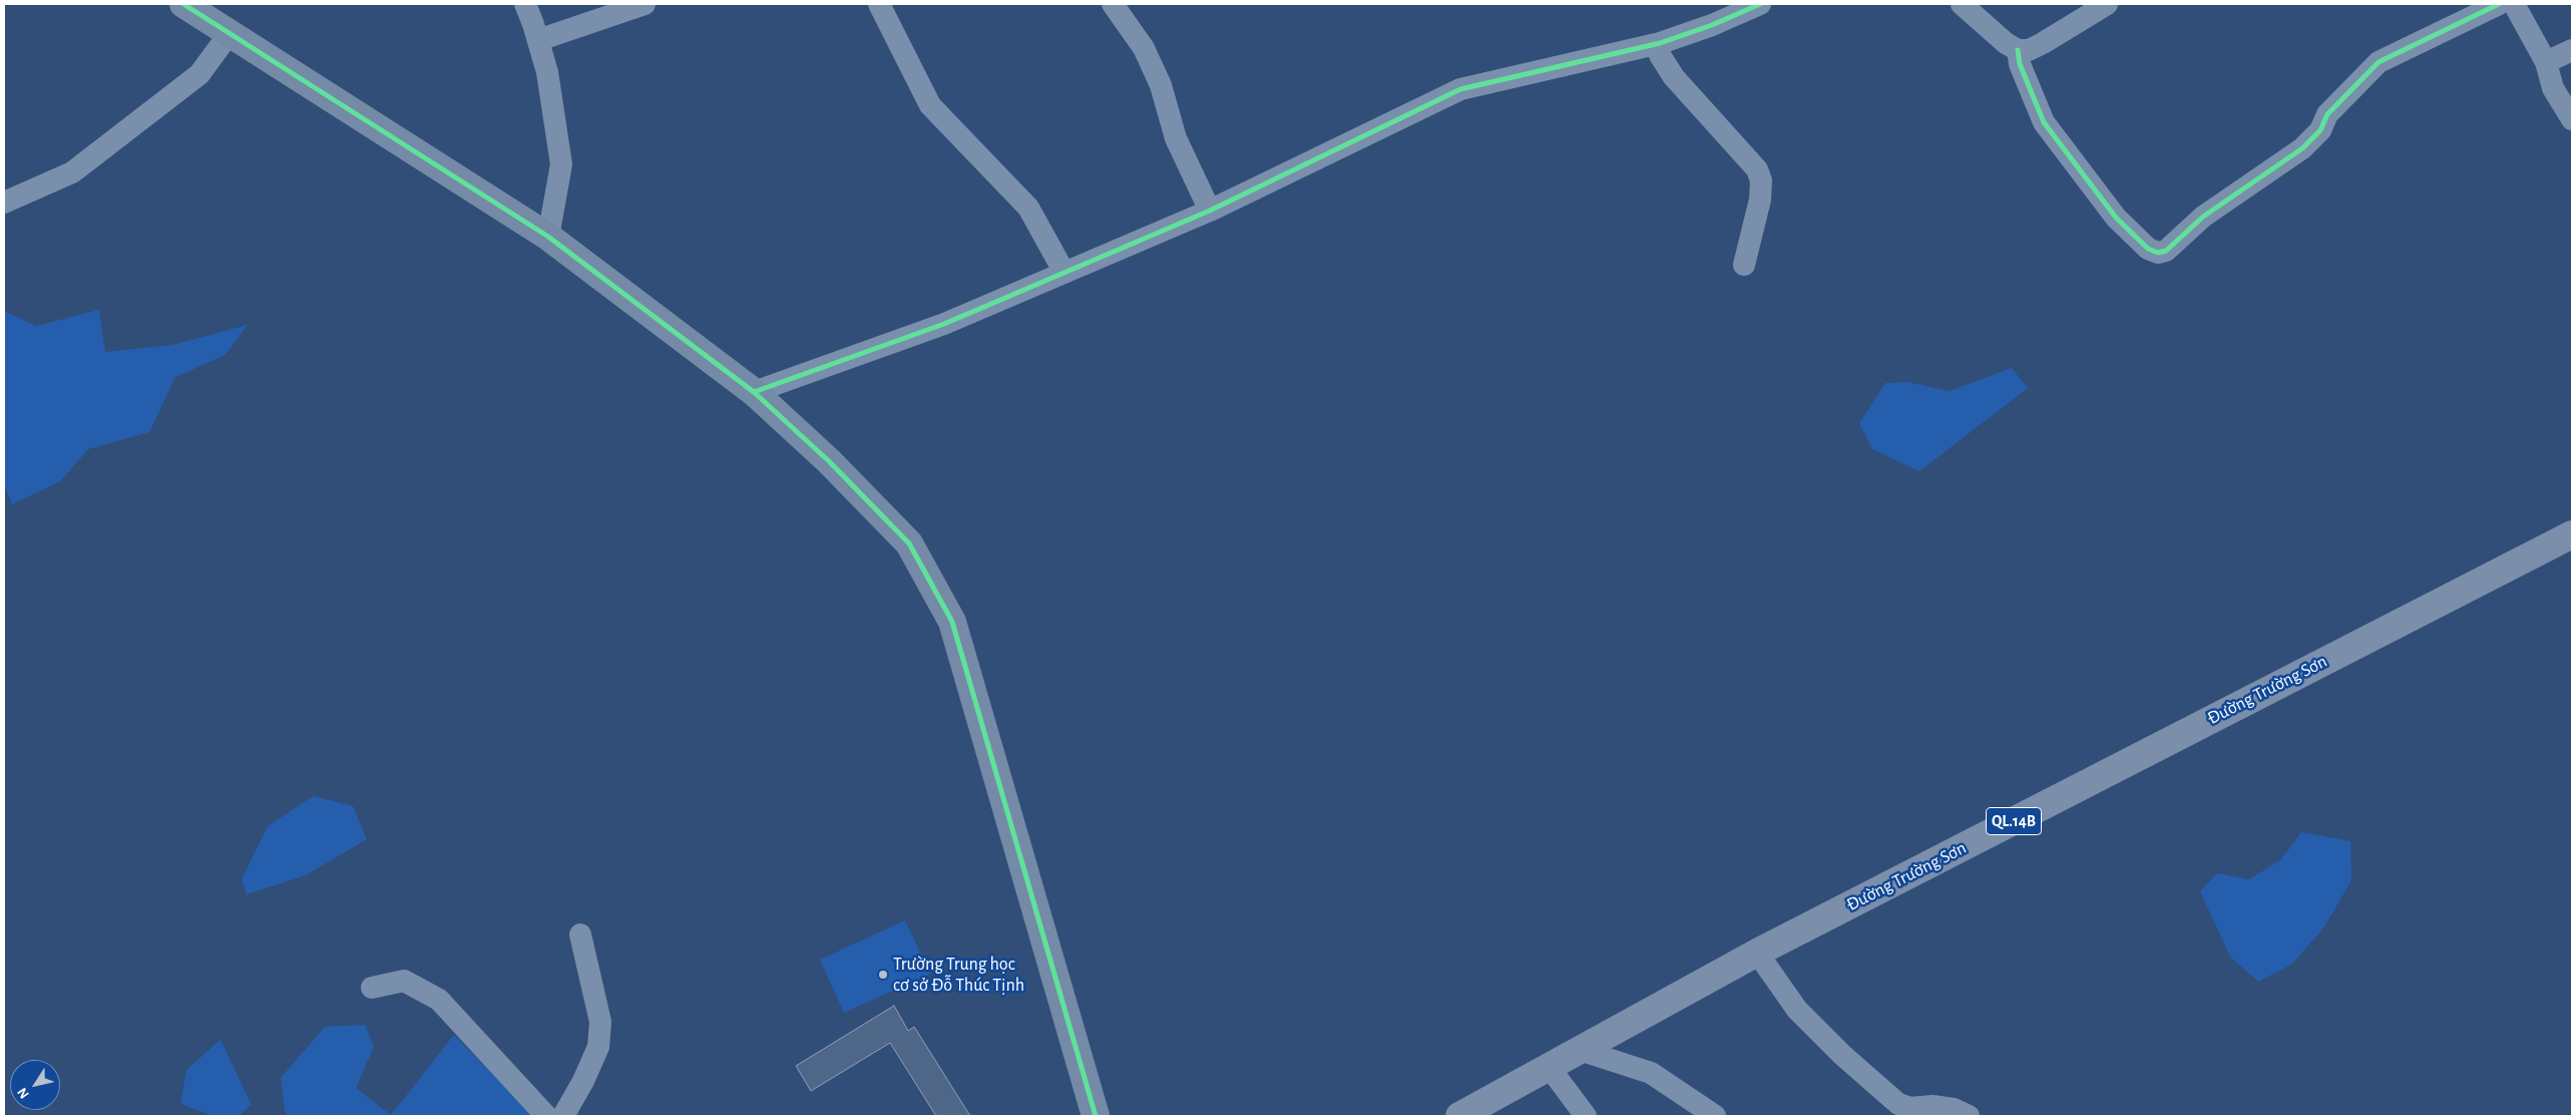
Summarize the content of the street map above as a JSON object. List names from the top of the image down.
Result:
{
  "streets": {
    "highway": ["Đường Trường Sơn", "QL.14B"]
  },
  "places": ["Trường Trung học cơ sở Đỗ Thúc Tịnh"],
  "north": "bottom left"
}
